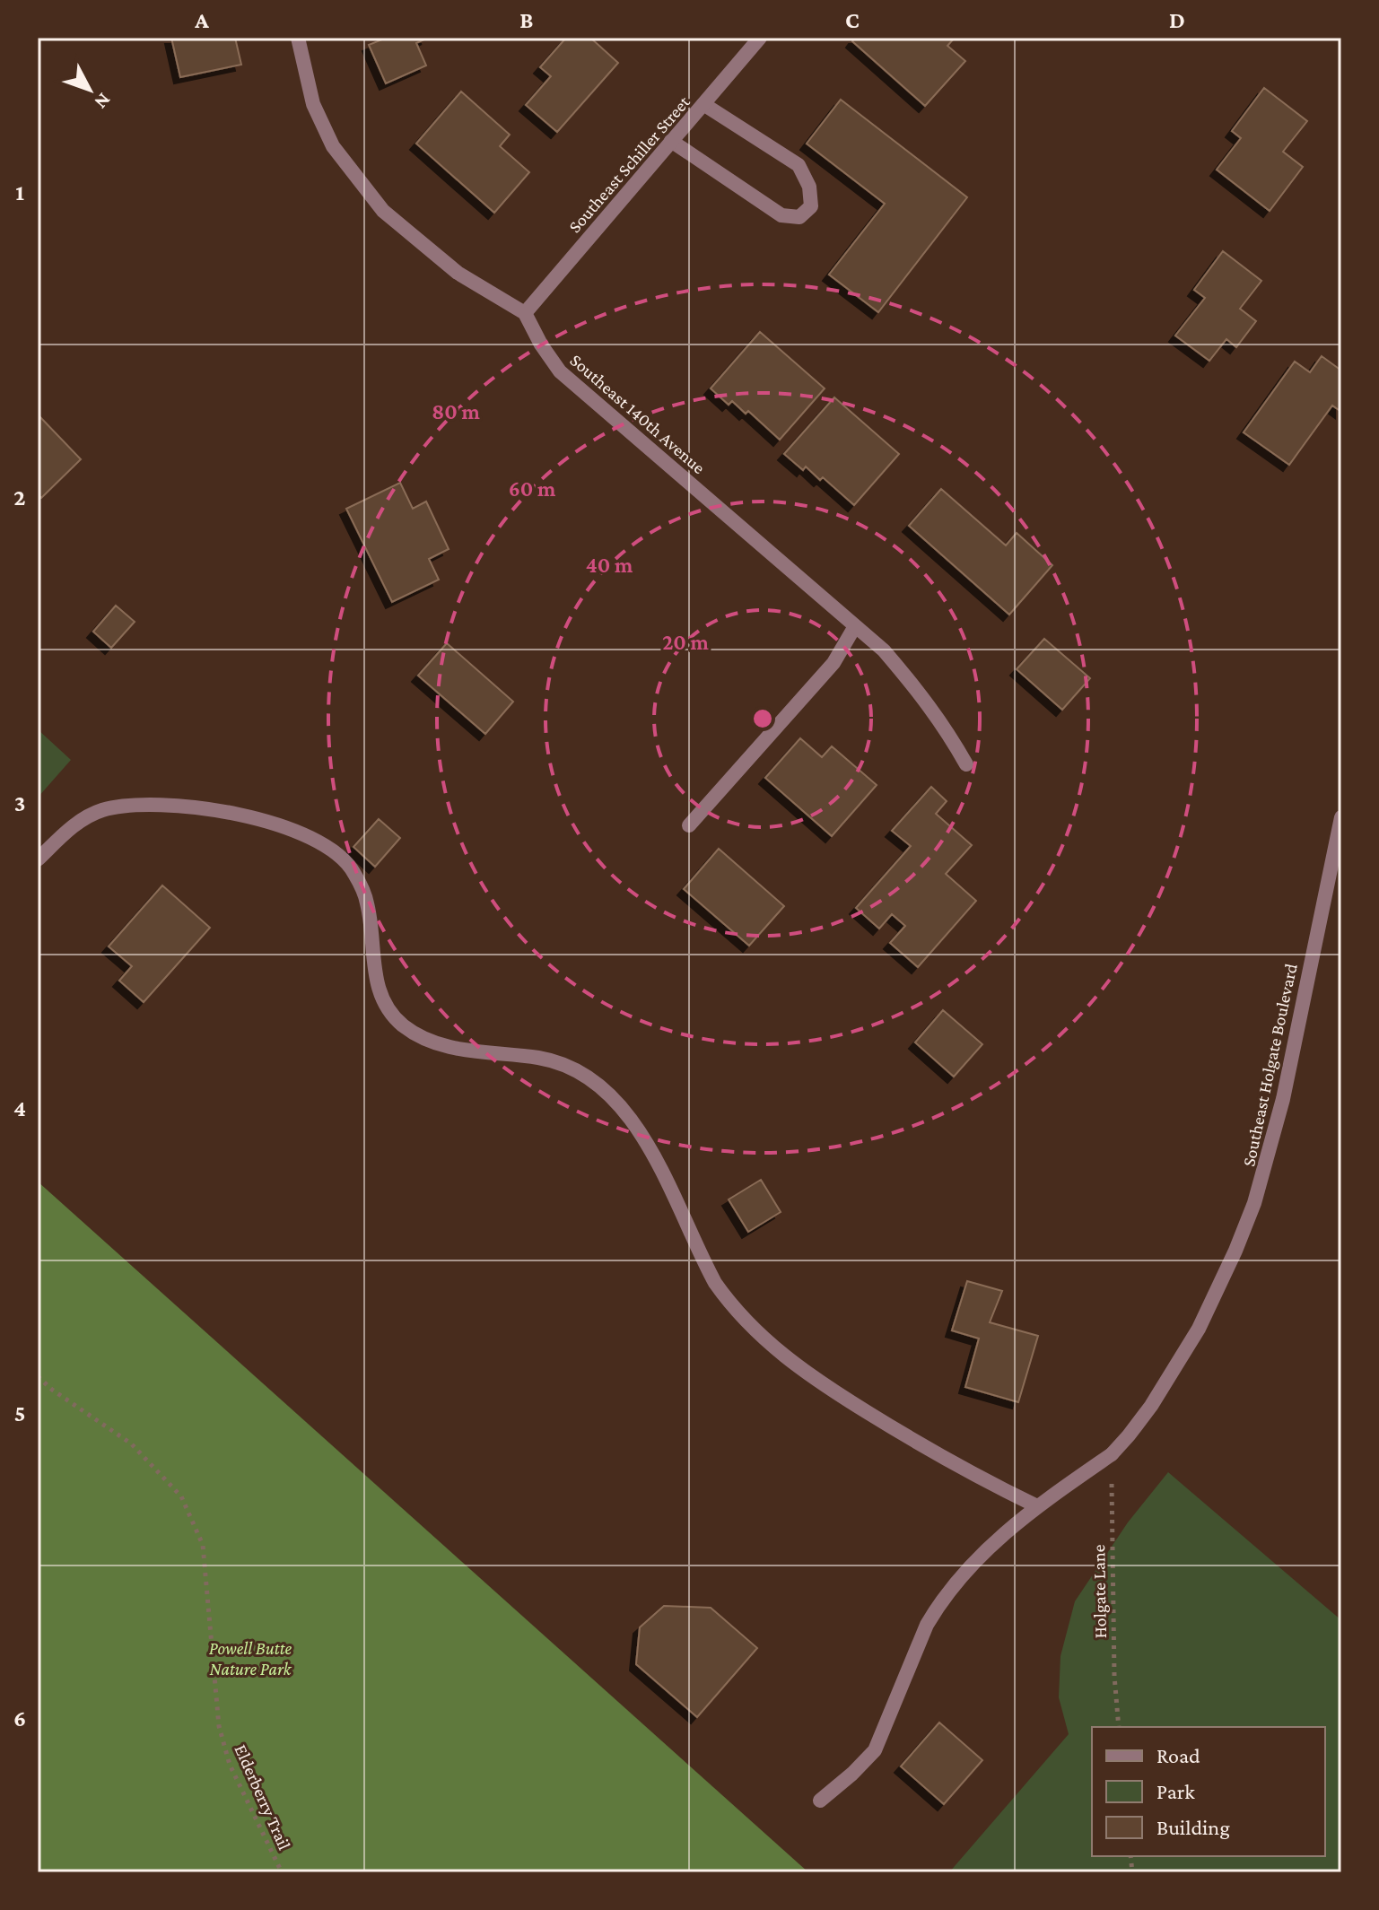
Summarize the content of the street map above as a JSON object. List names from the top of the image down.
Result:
{
  "streets": {
    "street": ["Southeast Schiller Street", "Southeast 140th Avenue", "Southeast Holgate Boulevard"],
    "path": ["Holgate Lane", "Elderberry Trail"]
  },
  "crossings": [
    ["Southeast Schiller Street", "Southeast 140th Avenue"],
    ["Southeast Holgate Boulevard", "Holgate Lane"]
  ],
  "parks": ["Powell Butte Nature Park"],
  "legend": ["Road", "Park", "Building"],
  "north": "bottom right",
  "grid": {
    "columns": [
      "A",
      "B",
      "C",
      "D"
    ],
    "rows": [
      "1",
      "2",
      "3",
      "4",
      "5",
      "6"
    ]
  },
  "rings": [
    "80 m",
    "60 m",
    "40 m",
    "20 m"
  ]
}
